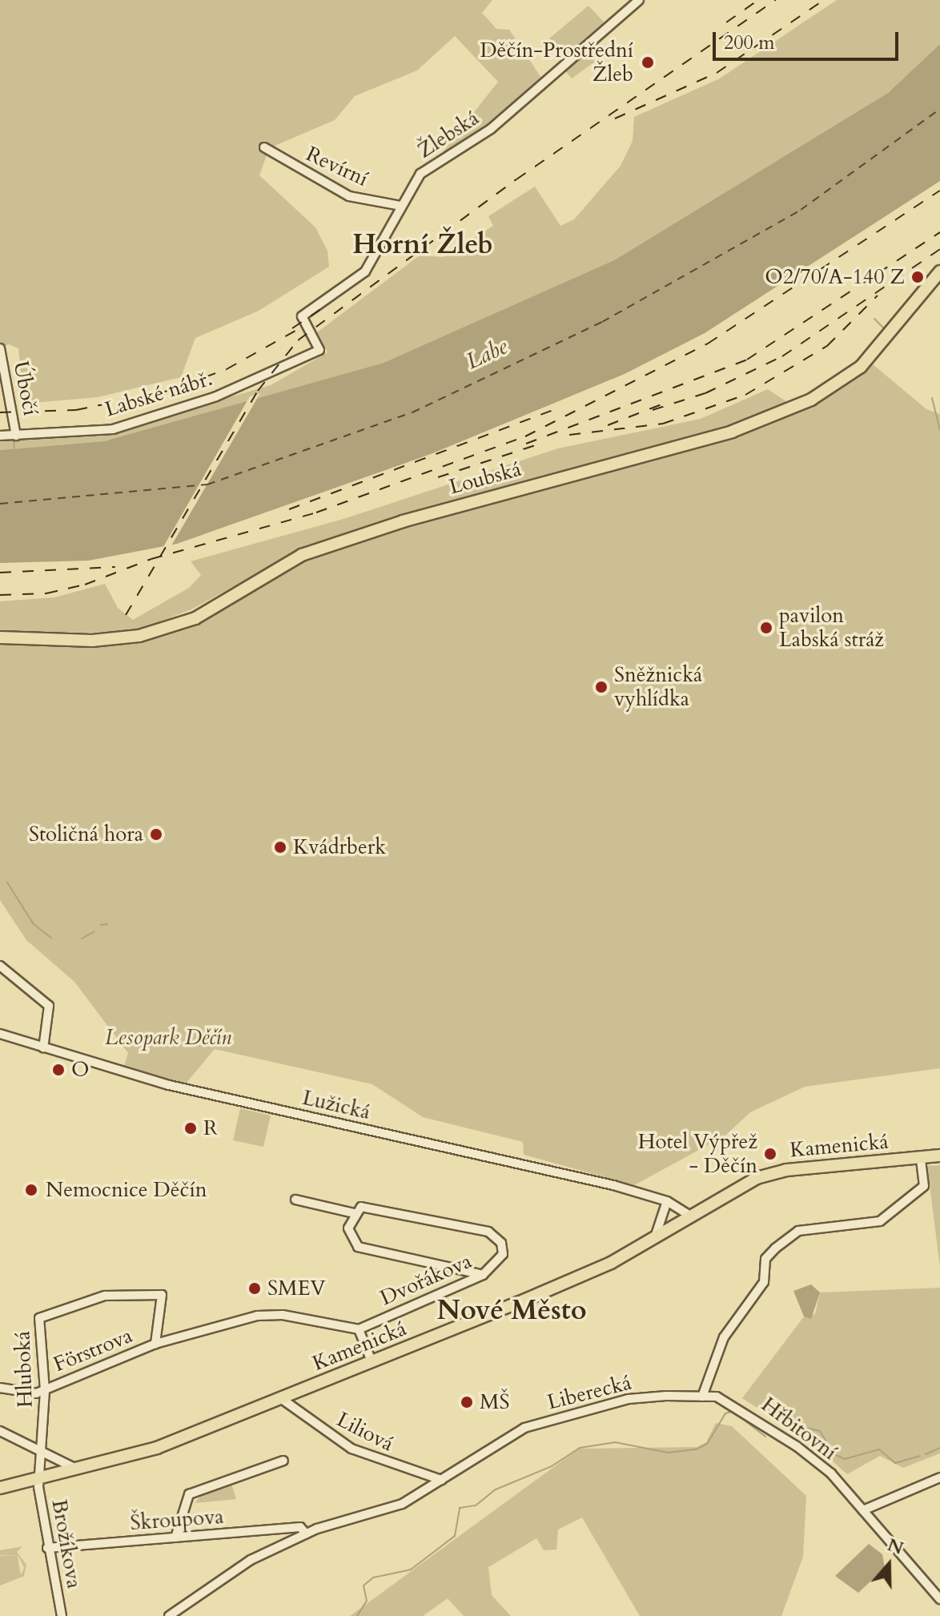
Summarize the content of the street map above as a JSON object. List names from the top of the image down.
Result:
{
  "streets": {
    "main road": ["Loubská", "Kamenická"],
    "street": [
      "Žlebská",
      "Revírní",
      "Úbočí",
      "Labské nábř.",
      "Lužická",
      "Dvořákova",
      "Förstrova",
      "Hluboká",
      "Liberecká",
      "Hřbitovní",
      "Liliová",
      "Škroupova",
      "Brožíkova"
    ]
  },
  "crossings": [
    ["Žlebská", "Revírní"],
    ["Žlebská", "Labské nábř."],
    ["Úbočí", "Labské nábř."],
    ["Lužická", "Kamenická"],
    ["Kamenická", "Hluboká"],
    ["Kamenická", "Liliová"],
    ["Kamenická", "Brožíkova"],
    ["Förstrova", "Hluboká"],
    ["Hluboká", "Brožíkova"],
    ["Liberecká", "Hřbitovní"],
    ["Liberecká", "Liliová"],
    ["Liberecká", "Škroupova"],
    ["Škroupova", "Brožíkova"]
  ],
  "districts": ["Horní Žleb", "Nové Město"],
  "water": ["Labe"],
  "parks": ["Lesopark Děčín"],
  "places": [
    "Děčín-Prostřední Žleb",
    "O2/70/A-140 Z",
    "pavilon Labská stráž",
    "Sněžnická vyhlídka",
    "Stoličná hora",
    "Kvádrberk",
    "O",
    "R",
    "Hotel Výpřež - Děčín",
    "Nemocnice Děčín",
    "SMEV",
    "MŠ"
  ],
  "scale_bar": "200 m",
  "north": "top"
}
